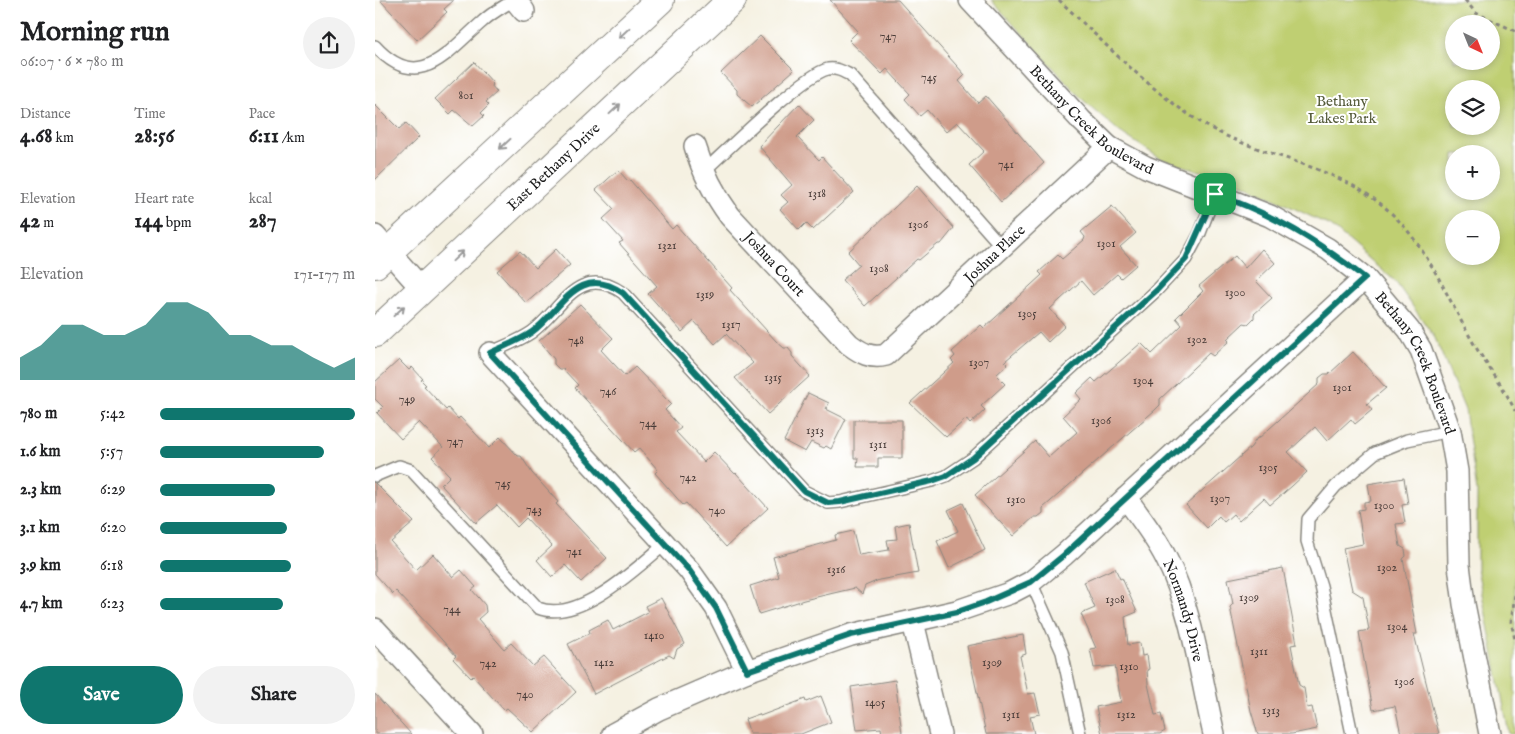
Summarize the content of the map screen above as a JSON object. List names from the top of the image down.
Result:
{
  "streets": {
    "main road": ["East Bethany Drive"],
    "street": [
      "Bethany Creek Boulevard",
      "Joshua Place",
      "Joshua Court",
      "Normandy Drive"
    ]
  },
  "crossings": [
    ["Bethany Creek Boulevard", "Joshua Place"],
    ["Joshua Place", "Joshua Court"]
  ],
  "parks": ["Bethany Lakes Park"],
  "house_numbers": [
    "747",
    "745",
    "801",
    "741",
    "1318",
    "1306",
    "1301",
    "1321",
    "1308",
    "1300",
    "1319",
    "1305",
    "1317",
    "1302",
    "748",
    "1307",
    "1315",
    "1304",
    "1301",
    "746",
    "749",
    "1306",
    "744",
    "1313",
    "747",
    "1311",
    "1305",
    "742",
    "745",
    "1307",
    "1310",
    "1300",
    "743",
    "740",
    "741",
    "1302",
    "1316",
    "1309",
    "1308",
    "744",
    "1304",
    "1410",
    "1311",
    "1412",
    "1309",
    "742",
    "1310",
    "1306",
    "740",
    "1405",
    "1313",
    "1311",
    "1312"
  ],
  "north": "bottom right",
  "page": {
    "heading": ["Morning run", "06:07 · 6 × 780 m"],
    "map_buttons": ["+", "−"],
    "stats": [
      ["Distance", "4.68 km"],
      ["Time", "28:56"],
      ["Pace", "6:11 /km"],
      ["Elevation", "42 m"],
      ["Heart rate", "144 bpm"],
      ["kcal", "287"]
    ],
    "chart": ["Elevation", "171–177 m"],
    "list": [
      {
        "name": "780 m",
        "note": "5:42"
      },
      {
        "name": "1.6 km",
        "note": "5:57"
      },
      {
        "name": "2.3 km",
        "note": "6:29"
      },
      {
        "name": "3.1 km",
        "note": "6:20"
      },
      {
        "name": "3.9 km",
        "note": "6:18"
      },
      {
        "name": "4.7 km",
        "note": "6:23"
      }
    ],
    "buttons": ["Save", "Share"]
  }
}
